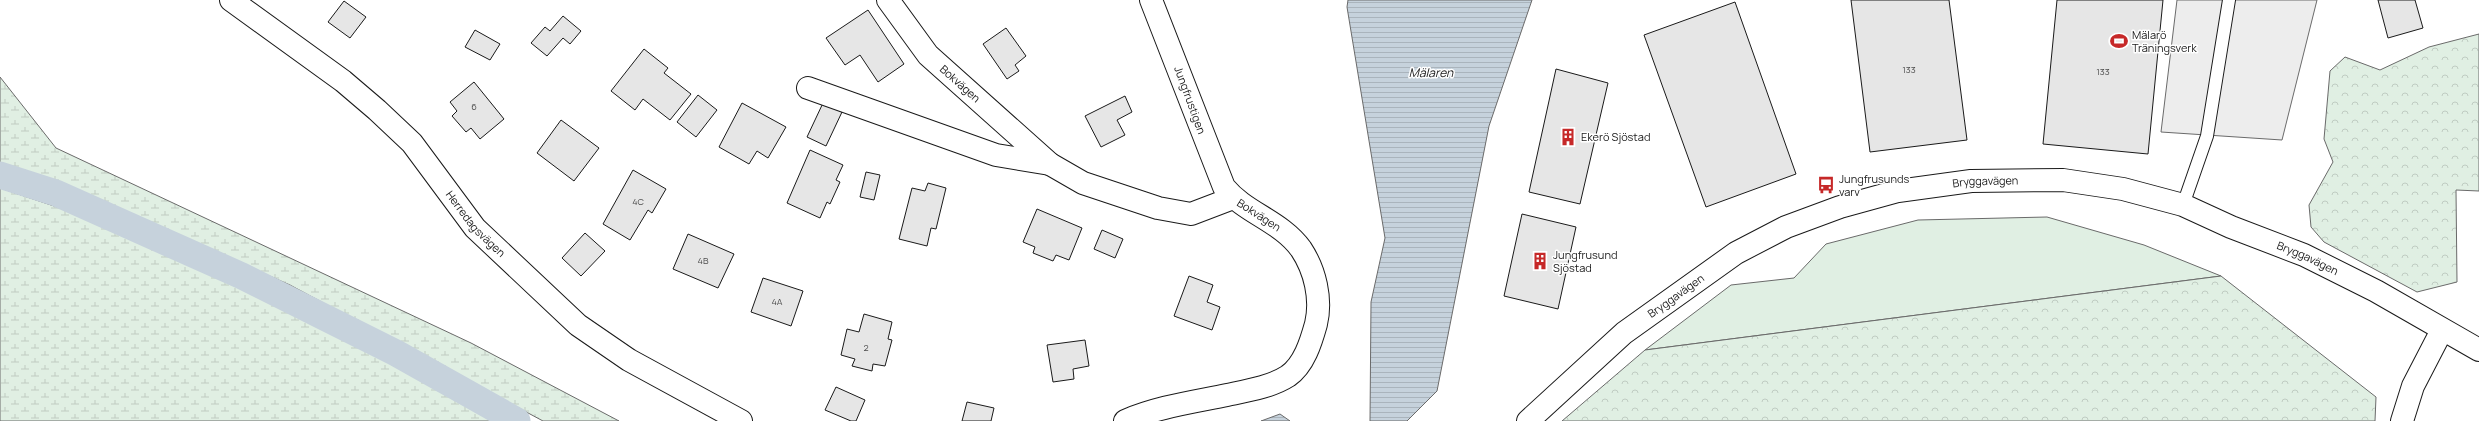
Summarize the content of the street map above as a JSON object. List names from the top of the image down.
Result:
{
  "streets": {
    "street": [
      "Bokvägen",
      "Jungfrustigen",
      "Bryggavägen",
      "Herredagsvägen"
    ]
  },
  "crossings": [
    ["Bokvägen", "Jungfrustigen"]
  ],
  "water": ["Mälaren"],
  "places": {
    "sports": ["Mälarö Träningsverk"],
    "building": ["Ekerö Sjöstad", "Jungfrusund Sjöstad"],
    "bus stop": ["Jungfrusunds varv"]
  },
  "house_numbers": [
    "133",
    "133",
    "6",
    "4C",
    "4B",
    "4A",
    "2"
  ]
}
